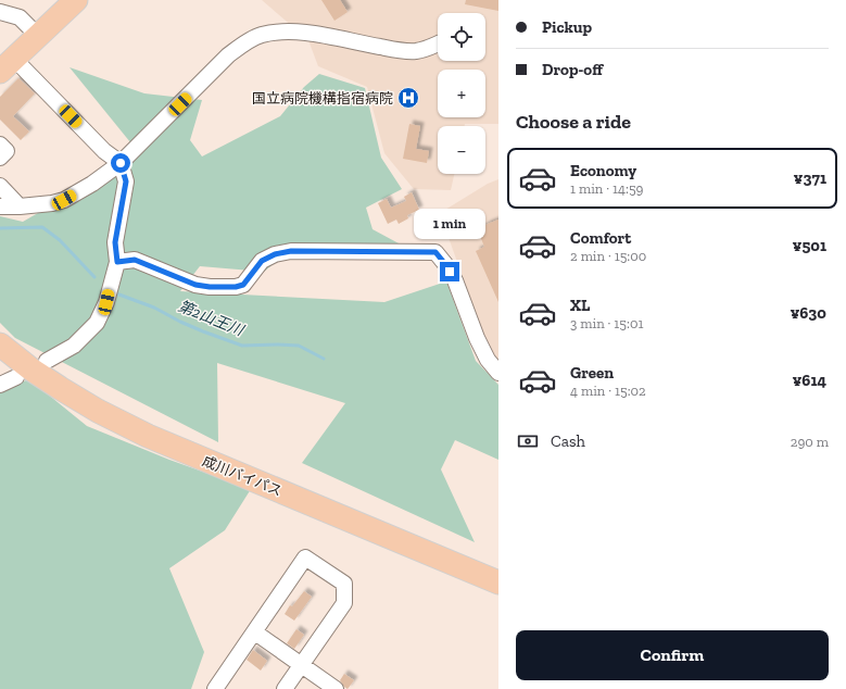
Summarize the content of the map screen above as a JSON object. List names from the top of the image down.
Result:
{
  "streets": {
    "highway": ["成川バイパス"]
  },
  "water": ["第2山王川"],
  "places": {
    "hospital": ["国立病院機構指宿病院"]
  },
  "page": {
    "banner": ["Pickup", "Drop-off"],
    "map_buttons": ["+", "−"],
    "heading": "Choose a ride",
    "list": [
      {
        "name": "Economy",
        "note": "1 min · 14:59",
        "value": "¥371"
      },
      {
        "name": "Comfort",
        "note": "2 min · 15:00",
        "value": "¥501"
      },
      {
        "name": "XL",
        "note": "3 min · 15:01",
        "value": "¥630"
      },
      {
        "name": "Green",
        "note": "4 min · 15:02",
        "value": "¥614"
      }
    ],
    "bubble": "1 min",
    "pay": ["Cash", "290 m"],
    "buttons": "Confirm"
  }
}
